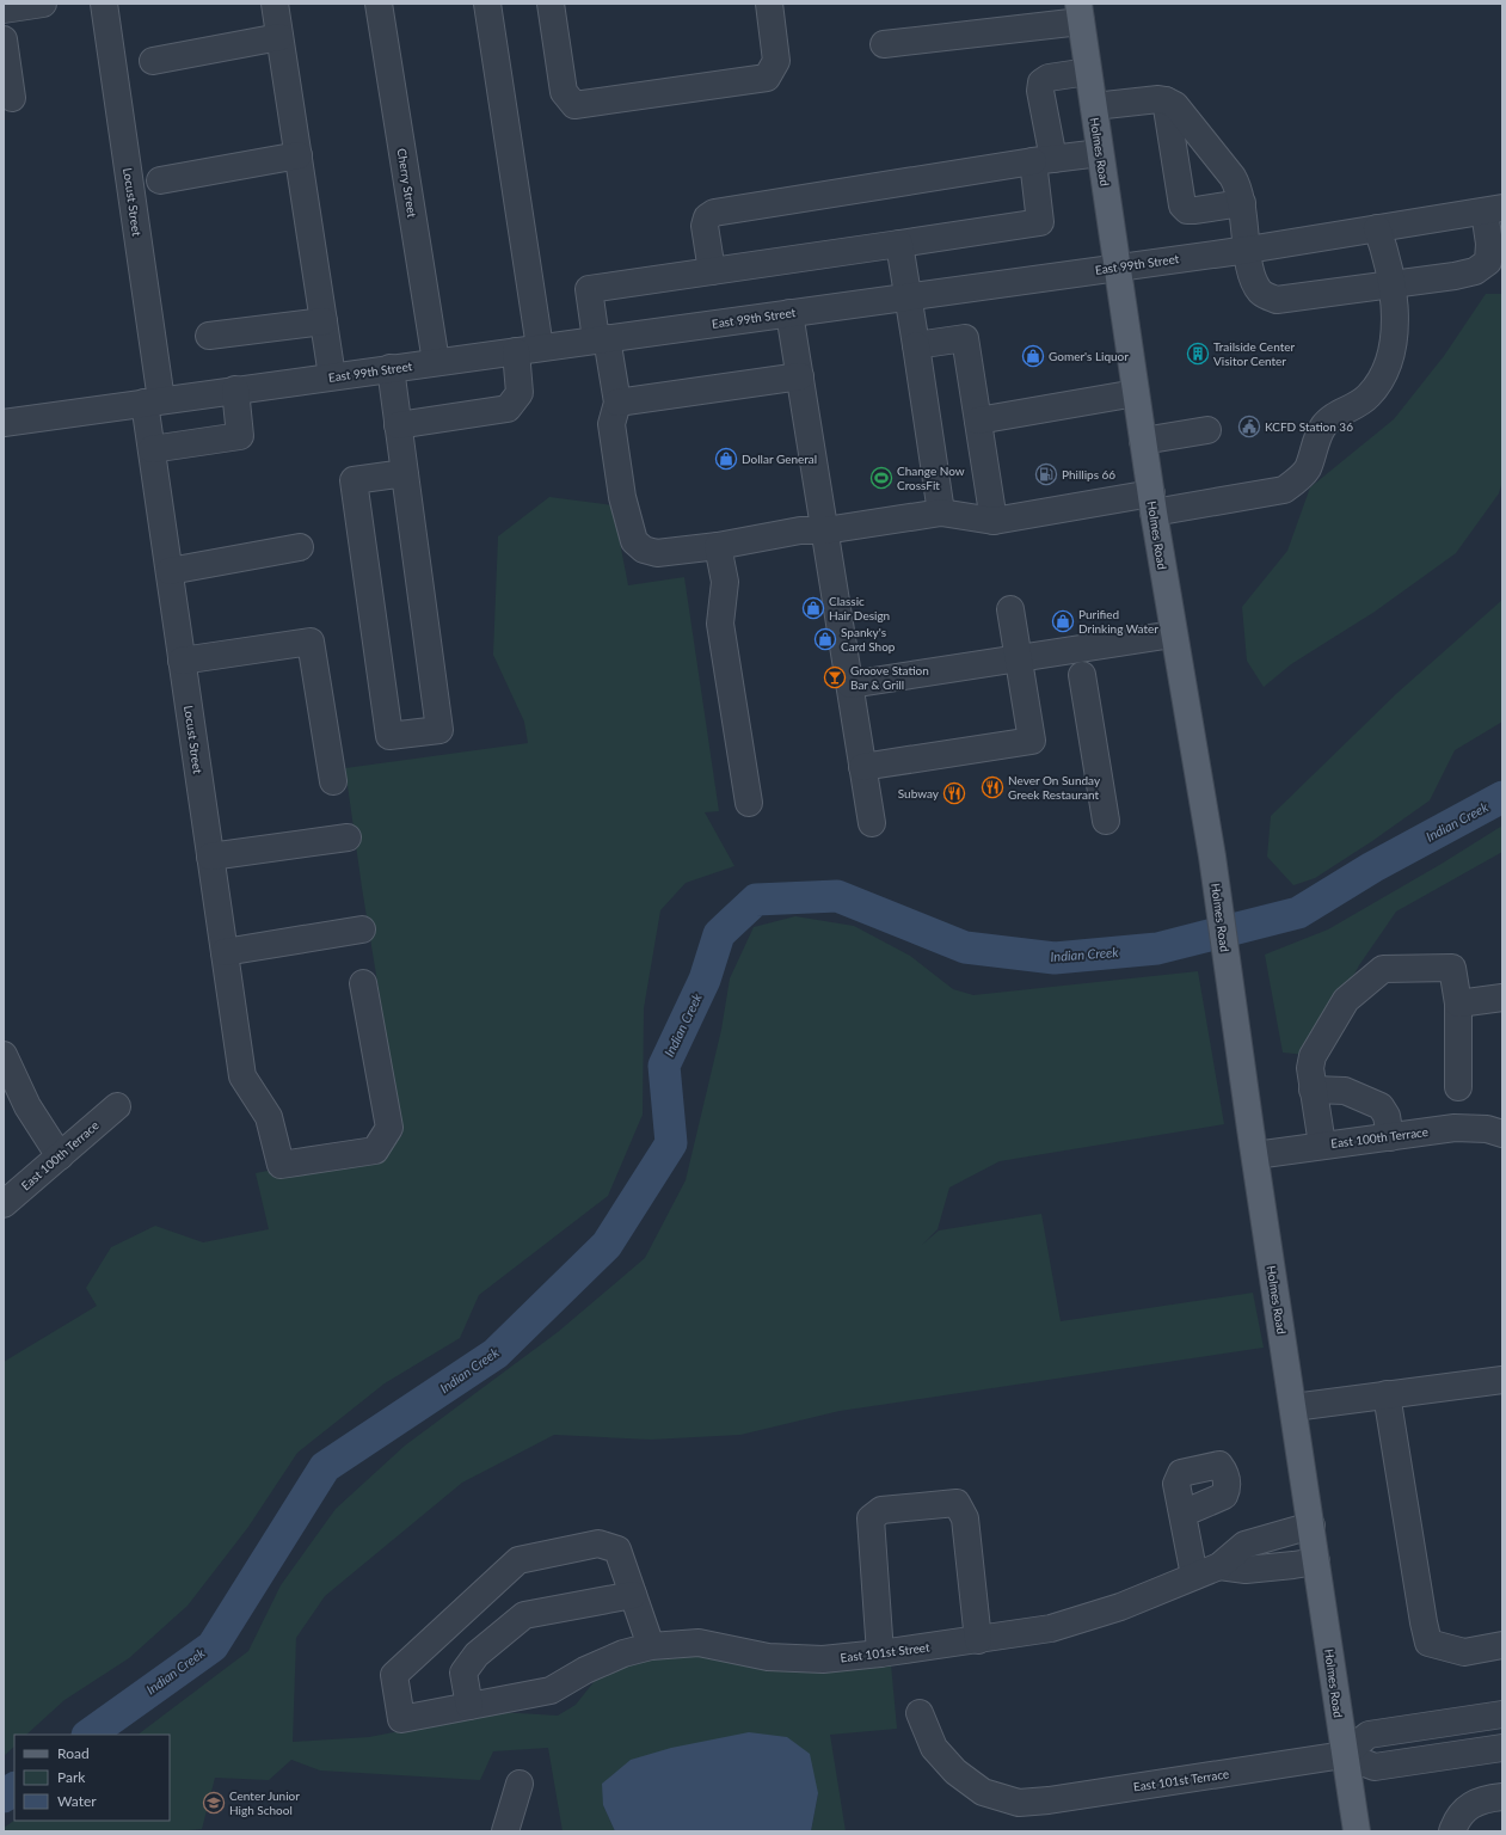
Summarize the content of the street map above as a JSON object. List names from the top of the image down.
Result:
{
  "streets": {
    "main road": ["Holmes Road"],
    "street": [
      "Cherry Street",
      "Locust Street",
      "East 99th Street",
      "East 100th Terrace",
      "East 101st Street",
      "East 101st Terrace"
    ]
  },
  "crossings": [
    ["Holmes Road", "East 99th Street"],
    ["Holmes Road", "East 100th Terrace"],
    ["Holmes Road", "East 101st Street"],
    ["Holmes Road", "East 101st Terrace"],
    ["Cherry Street", "East 99th Street"],
    ["Locust Street", "East 99th Street"]
  ],
  "water": ["Indian Creek"],
  "places": {
    "building": ["Trailside Center Visitor Center"],
    "shop": [
      "Gomer's Liquor",
      "Dollar General",
      "Classic Hair Design",
      "Purified Drinking Water",
      "Spanky's Card Shop"
    ],
    "public building": ["KCFD Station 36"],
    "fuel station": ["Phillips 66"],
    "sports": ["Change Now CrossFit"],
    "bar": ["Groove Station Bar & Grill"],
    "restaurant": ["Never On Sunday Greek Restaurant", "Subway"],
    "school or university": ["Center Junior High School"]
  },
  "legend": ["Road", "Park", "Water"]
}
